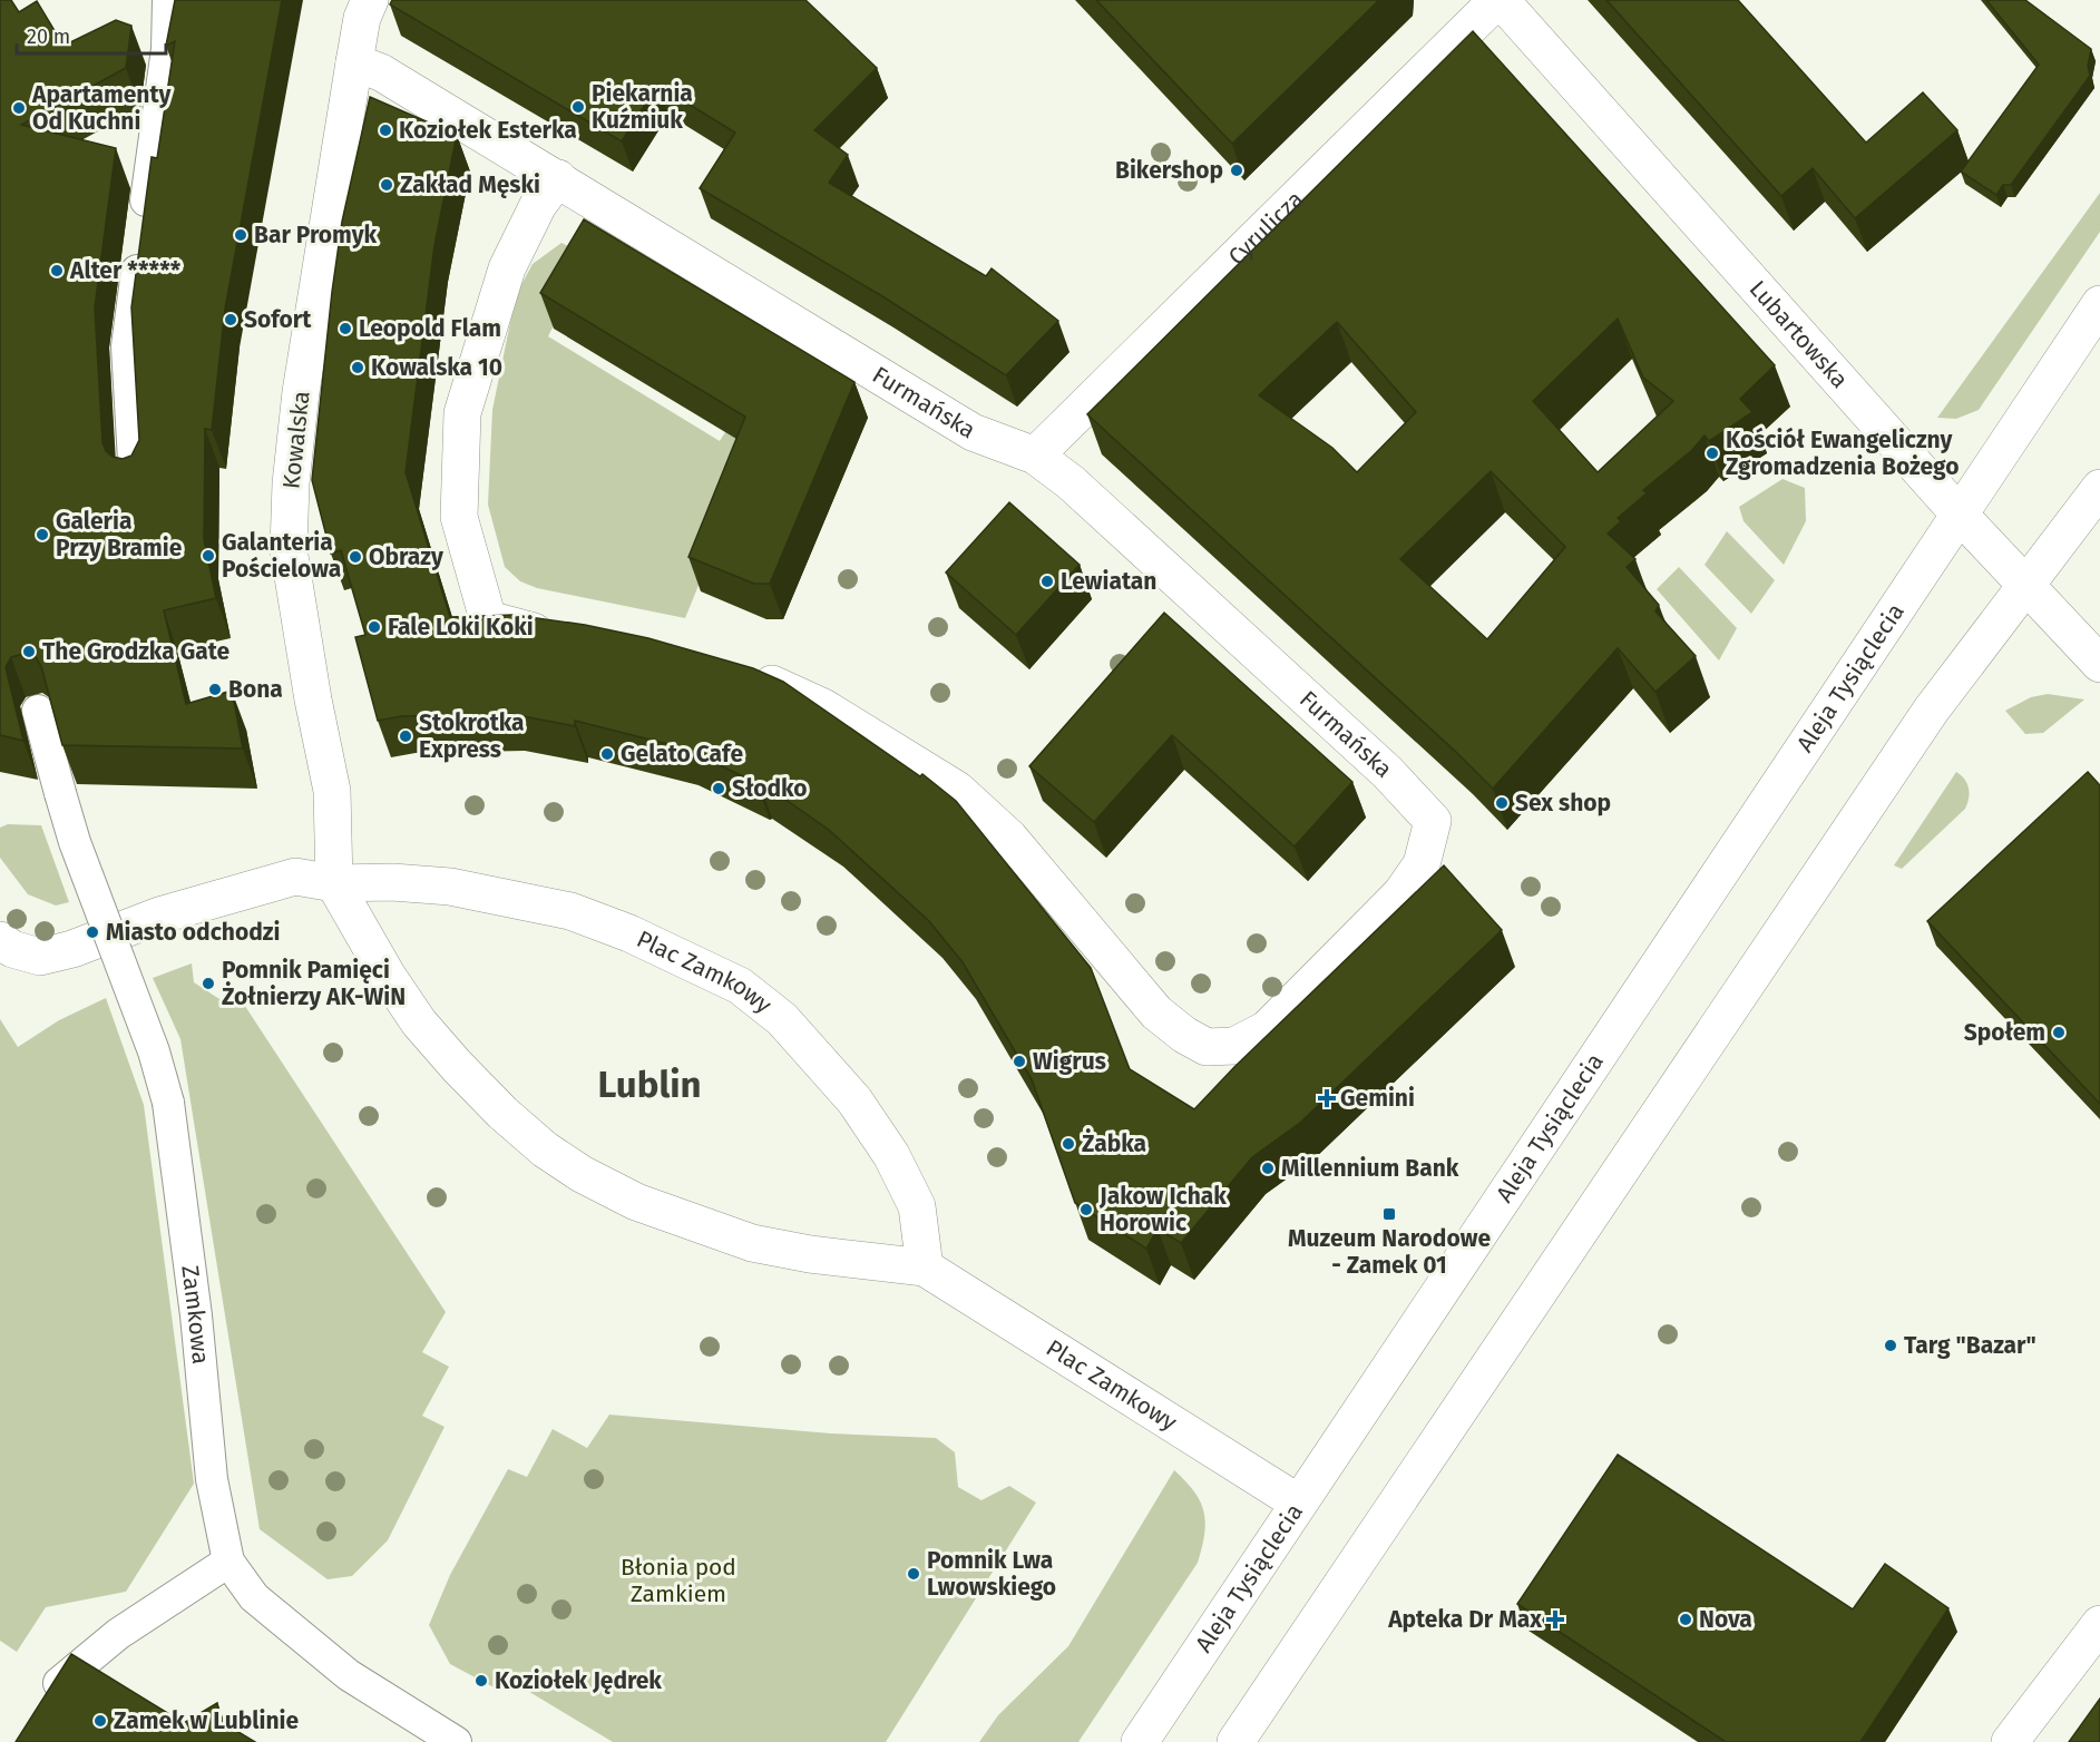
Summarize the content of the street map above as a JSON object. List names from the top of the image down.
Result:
{
  "streets": {
    "street": [
      "Cyrulicza",
      "Lubartowska",
      "Furmańska",
      "Kowalska",
      "Aleja Tysiąclecia",
      "Plac Zamkowy",
      "Zamkowa"
    ]
  },
  "crossings": [
    ["Cyrulicza", "Lubartowska"],
    ["Cyrulicza", "Furmańska"],
    ["Lubartowska", "Aleja Tysiąclecia"],
    ["Furmańska", "Kowalska"],
    ["Kowalska", "Plac Zamkowy"],
    ["Aleja Tysiąclecia", "Plac Zamkowy"]
  ],
  "districts": ["Lublin"],
  "parks": ["Błonia pod Zamkiem"],
  "places": {
    "other": [
      "Piekarnia Kuźmiuk",
      "Apartamenty Od Kuchni",
      "Koziołek Esterka",
      "Bikershop",
      "Zakład Męski",
      "Bar Promyk",
      "Alter *****",
      "Sofort",
      "Leopold Flam",
      "Kowalska 10",
      "Kościół Ewangeliczny Zgromadzenia Bożego",
      "Galeria Przy Bramie",
      "Galanteria Pościelowa",
      "Obrazy",
      "Lewiatan",
      "Fale Loki Koki",
      "The Grodzka Gate",
      "Bona",
      "Stokrotka Express",
      "Gelato Cafe",
      "Słodko",
      "Sex shop",
      "Miasto odchodzi",
      "Pomnik Pamięci Żołnierzy AK-WiN",
      "Społem",
      "Wigrus",
      "Żabka",
      "Millennium Bank",
      "Jakow Ichak Horowic",
      "Targ \"Bazar\"",
      "Pomnik Lwa Lwowskiego",
      "Nova",
      "Koziołek Jędrek",
      "Zamek w Lublinie"
    ],
    "health": ["Gemini", "Apteka Dr Max"],
    "transit": ["Muzeum Narodowe - Zamek 01"]
  },
  "scale_bar": "20 m"
}
